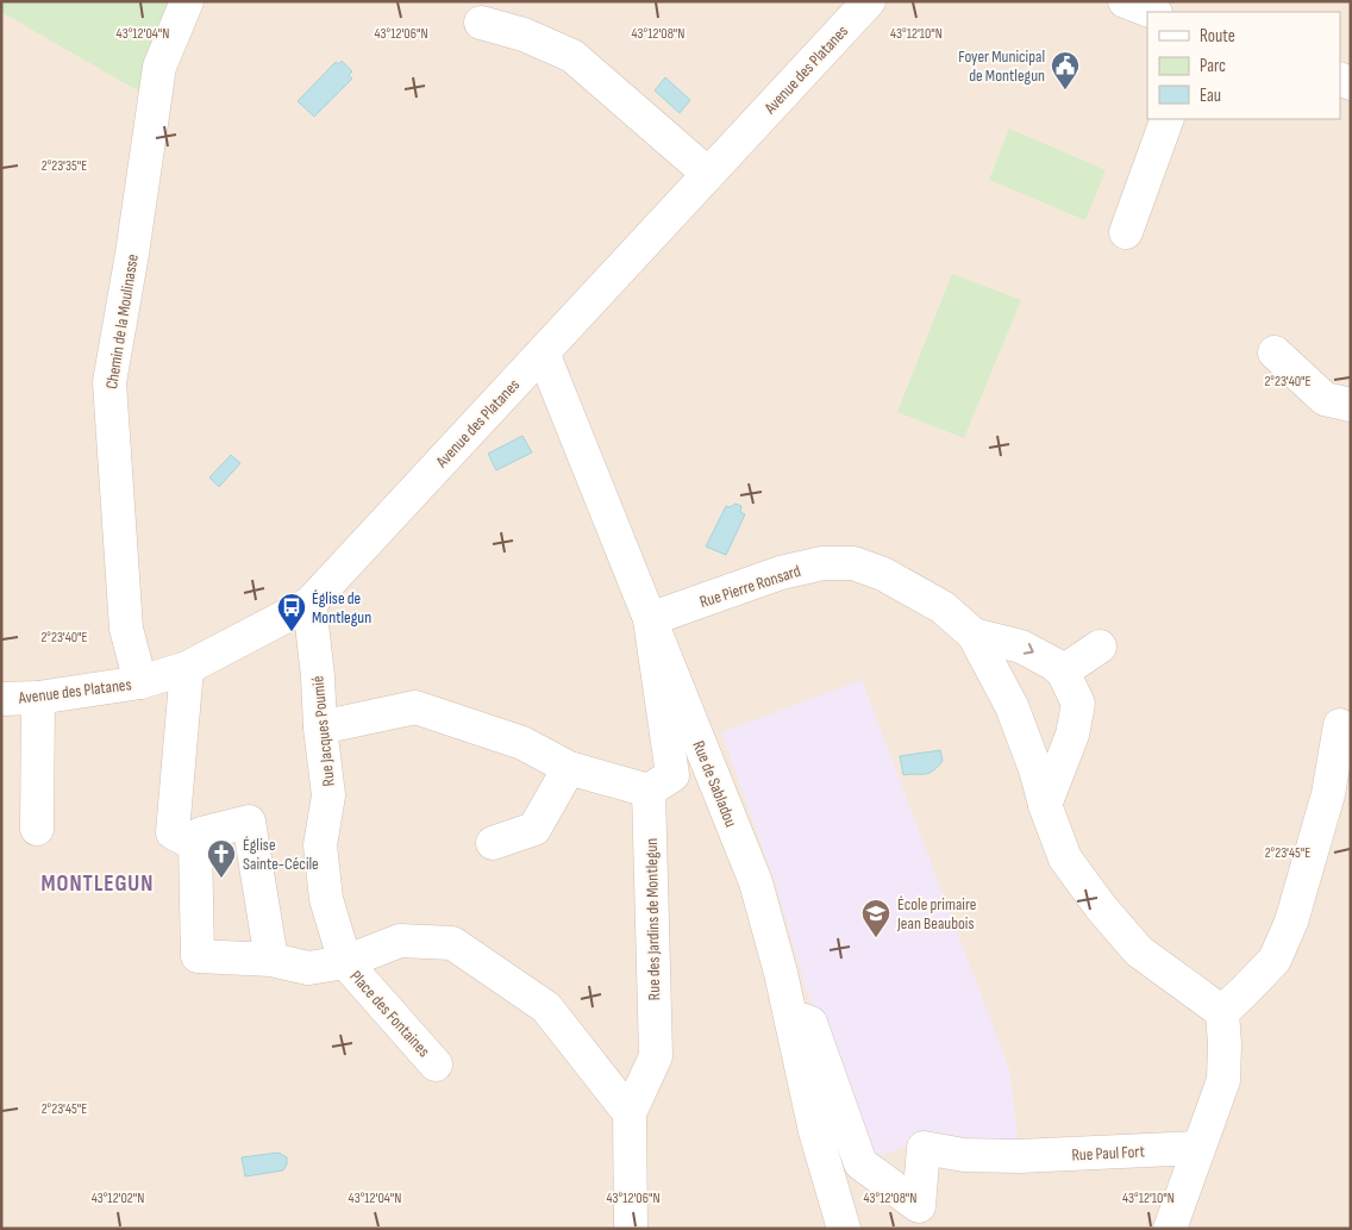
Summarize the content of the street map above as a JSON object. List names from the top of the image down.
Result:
{
  "streets": {
    "street": [
      "Avenue des Platanes",
      "Chemin de la Moulinasse",
      "Rue Pierre Ronsard",
      "Rue Jacques Poumié",
      "Rue de Sabladou",
      "Rue des Jardins de Montlegun",
      "Place des Fontaines",
      "Rue Paul Fort"
    ]
  },
  "crossings": [
    ["Avenue des Platanes", "Chemin de la Moulinasse"],
    ["Avenue des Platanes", "Rue Jacques Poumié"],
    ["Avenue des Platanes", "Rue de Sabladou"],
    ["Rue Pierre Ronsard", "Rue de Sabladou"],
    ["Rue Jacques Poumié", "Place des Fontaines"],
    ["Rue de Sabladou", "Rue Paul Fort"]
  ],
  "districts": ["MONTLEGUN"],
  "places": {
    "public building": ["Foyer Municipal de Montlegun"],
    "bus stop": ["Église de Montlegun"],
    "church": ["Église Sainte-Cécile"],
    "school or university": ["École primaire Jean Beaubois"]
  },
  "legend": ["Route", "Parc", "Eau"],
  "coordinates": [
    "43°12'04\"N",
    "43°12'06\"N",
    "43°12'08\"N",
    "43°12'10\"N",
    "2°23'35\"E",
    "2°23'40\"E",
    "2°23'45\"E",
    "43°12'02\"N"
  ]
}
